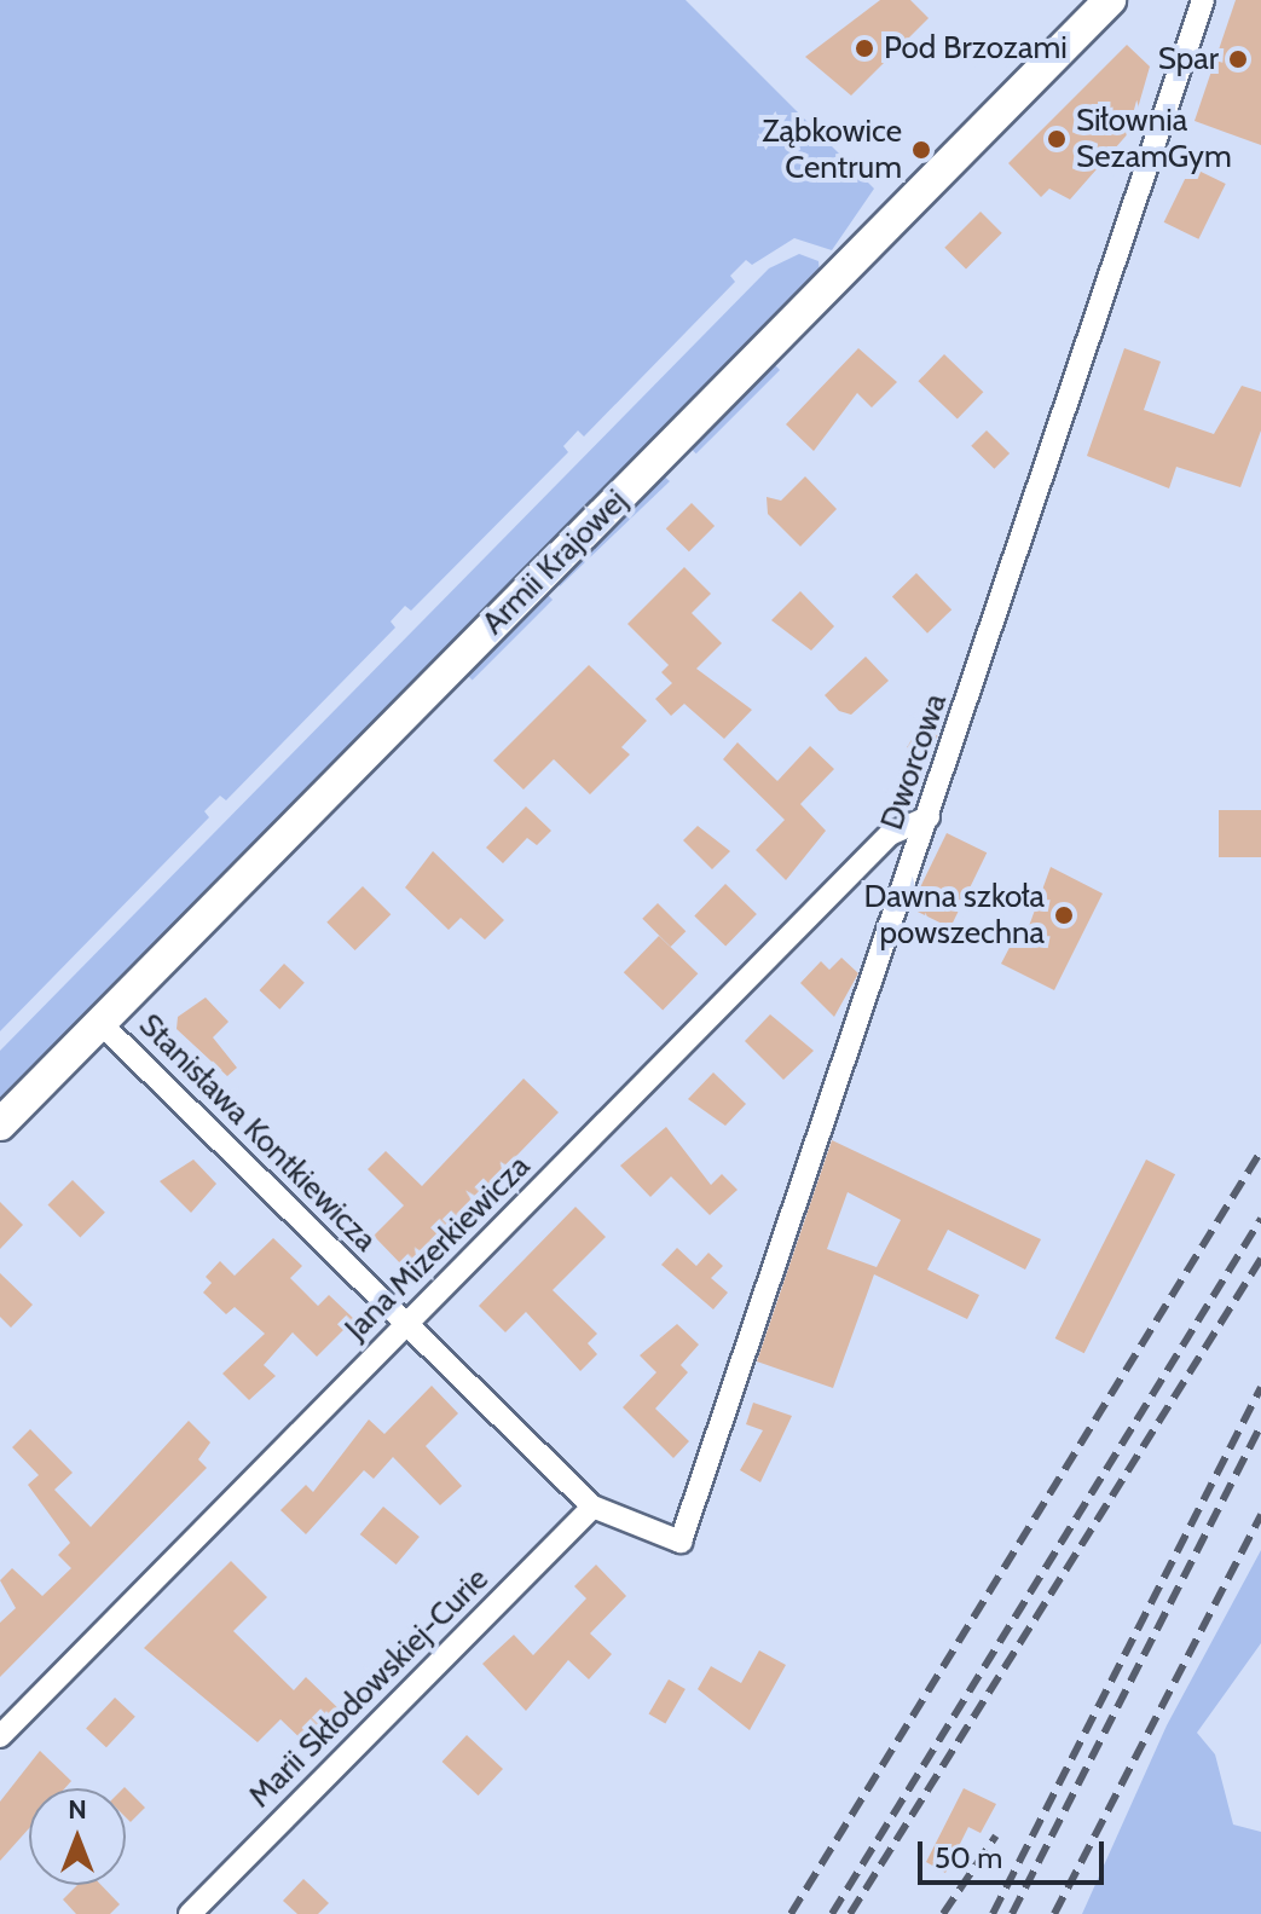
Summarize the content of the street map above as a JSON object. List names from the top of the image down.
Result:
{
  "streets": {
    "main road": ["Armii Krajowej"],
    "street": [
      "Dworcowa",
      "Stanisława Kontkiewicza",
      "Jana Mizerkiewicza",
      "Marii Skłodowskiej-Curie"
    ]
  },
  "crossings": [
    ["Armii Krajowej", "Stanisława Kontkiewicza"],
    ["Dworcowa", "Stanisława Kontkiewicza"],
    ["Dworcowa", "Jana Mizerkiewicza"],
    ["Stanisława Kontkiewicza", "Jana Mizerkiewicza"],
    ["Stanisława Kontkiewicza", "Marii Skłodowskiej-Curie"]
  ],
  "places": [
    "Pod Brzozami",
    "Spar",
    "Siłownia SezamGym",
    "Ząbkowice Centrum",
    "Dawna szkoła powszechna"
  ],
  "scale_bar": "50 m",
  "north": "top"
}
